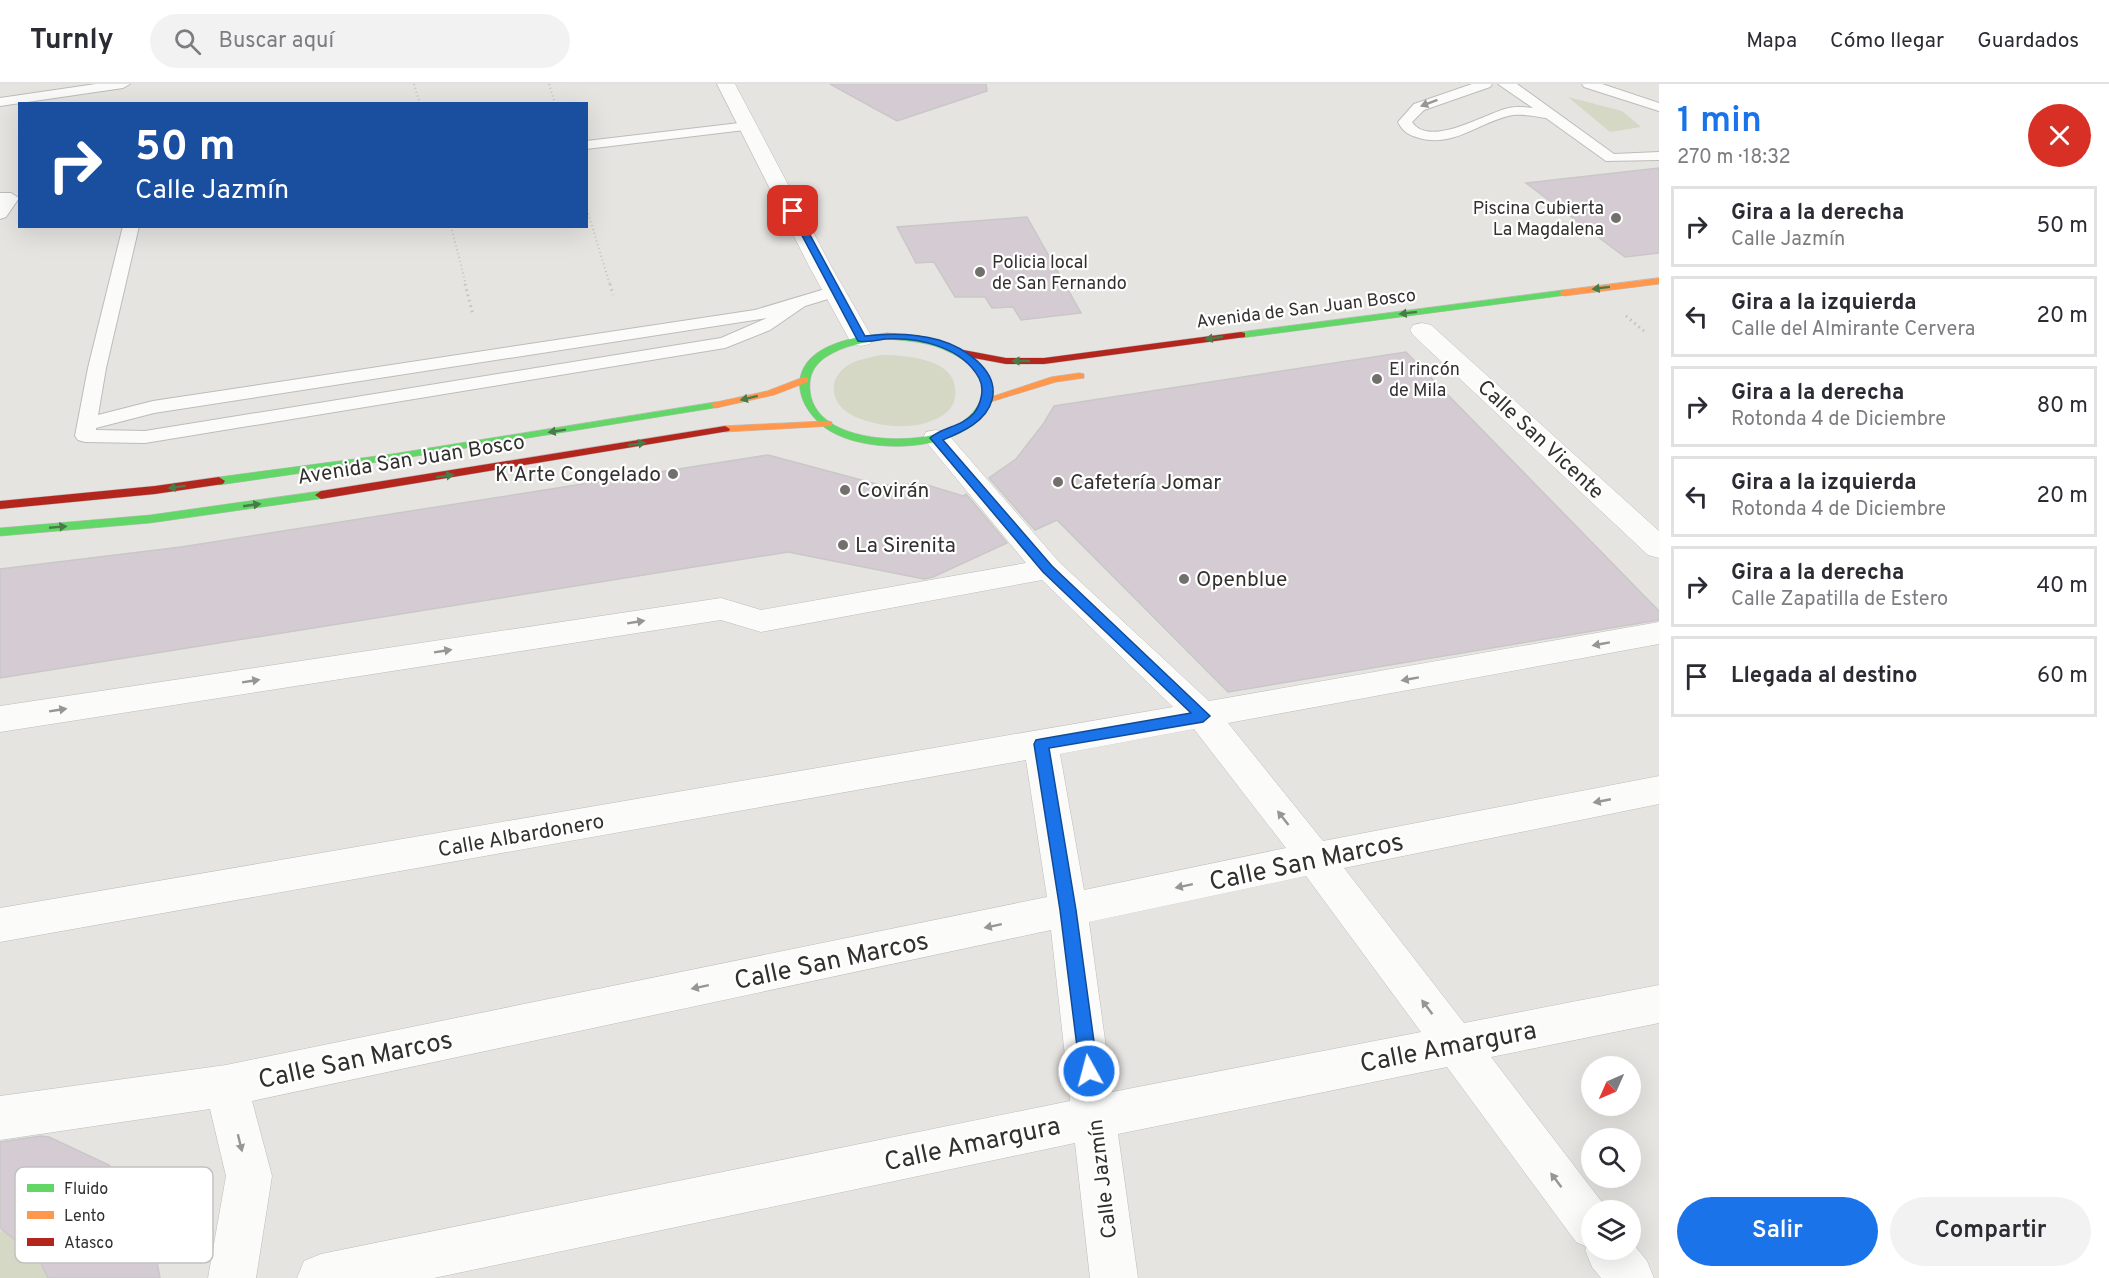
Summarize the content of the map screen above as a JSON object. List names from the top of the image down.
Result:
{
  "streets": {
    "street": [
      "Avenida de San Juan Bosco",
      "Calle San Vicente",
      "Avenida San Juan Bosco",
      "Calle Albardonero",
      "Calle San Marcos",
      "Calle Amargura",
      "Calle Jazmín"
    ]
  },
  "crossings": [
    ["Avenida de San Juan Bosco", "Avenida San Juan Bosco"],
    ["Calle Albardonero", "Calle Jazmín"],
    ["Calle San Marcos", "Calle Jazmín"],
    ["Calle Amargura", "Calle Jazmín"]
  ],
  "one_way": ["Avenida de San Juan Bosco"],
  "places": [
    "Piscina Cubierta La Magdalena",
    "Policia local de San Fernando",
    "El rincón de Mila",
    "K'Arte Congelado",
    "Cafetería Jomar",
    "Covirán",
    "La Sirenita",
    "Openblue"
  ],
  "legend": ["Fluido", "Lento", "Atasco"],
  "north": "bottom left",
  "page": {
    "header": "Turnly",
    "search": "Buscar aquí",
    "nav": ["Mapa", "Cómo llegar", "Guardados"],
    "heading": ["1 min", "270 m · 18:32"],
    "turn": ["50 m", "Calle Jazmín"],
    "list": [
      {
        "name": "Gira a la derecha",
        "note": "Calle Jazmín",
        "value": "50 m"
      },
      {
        "name": "Gira a la izquierda",
        "note": "Calle del Almirante Cervera",
        "value": "20 m"
      },
      {
        "name": "Gira a la derecha",
        "note": "Rotonda 4 de Diciembre",
        "value": "80 m"
      },
      {
        "name": "Gira a la izquierda",
        "note": "Rotonda 4 de Diciembre",
        "value": "20 m"
      },
      {
        "name": "Gira a la derecha",
        "note": "Calle Zapatilla de Estero",
        "value": "40 m"
      },
      {
        "name": "Llegada al destino",
        "value": "60 m"
      }
    ],
    "buttons": ["Salir", "Compartir"]
  }
}
